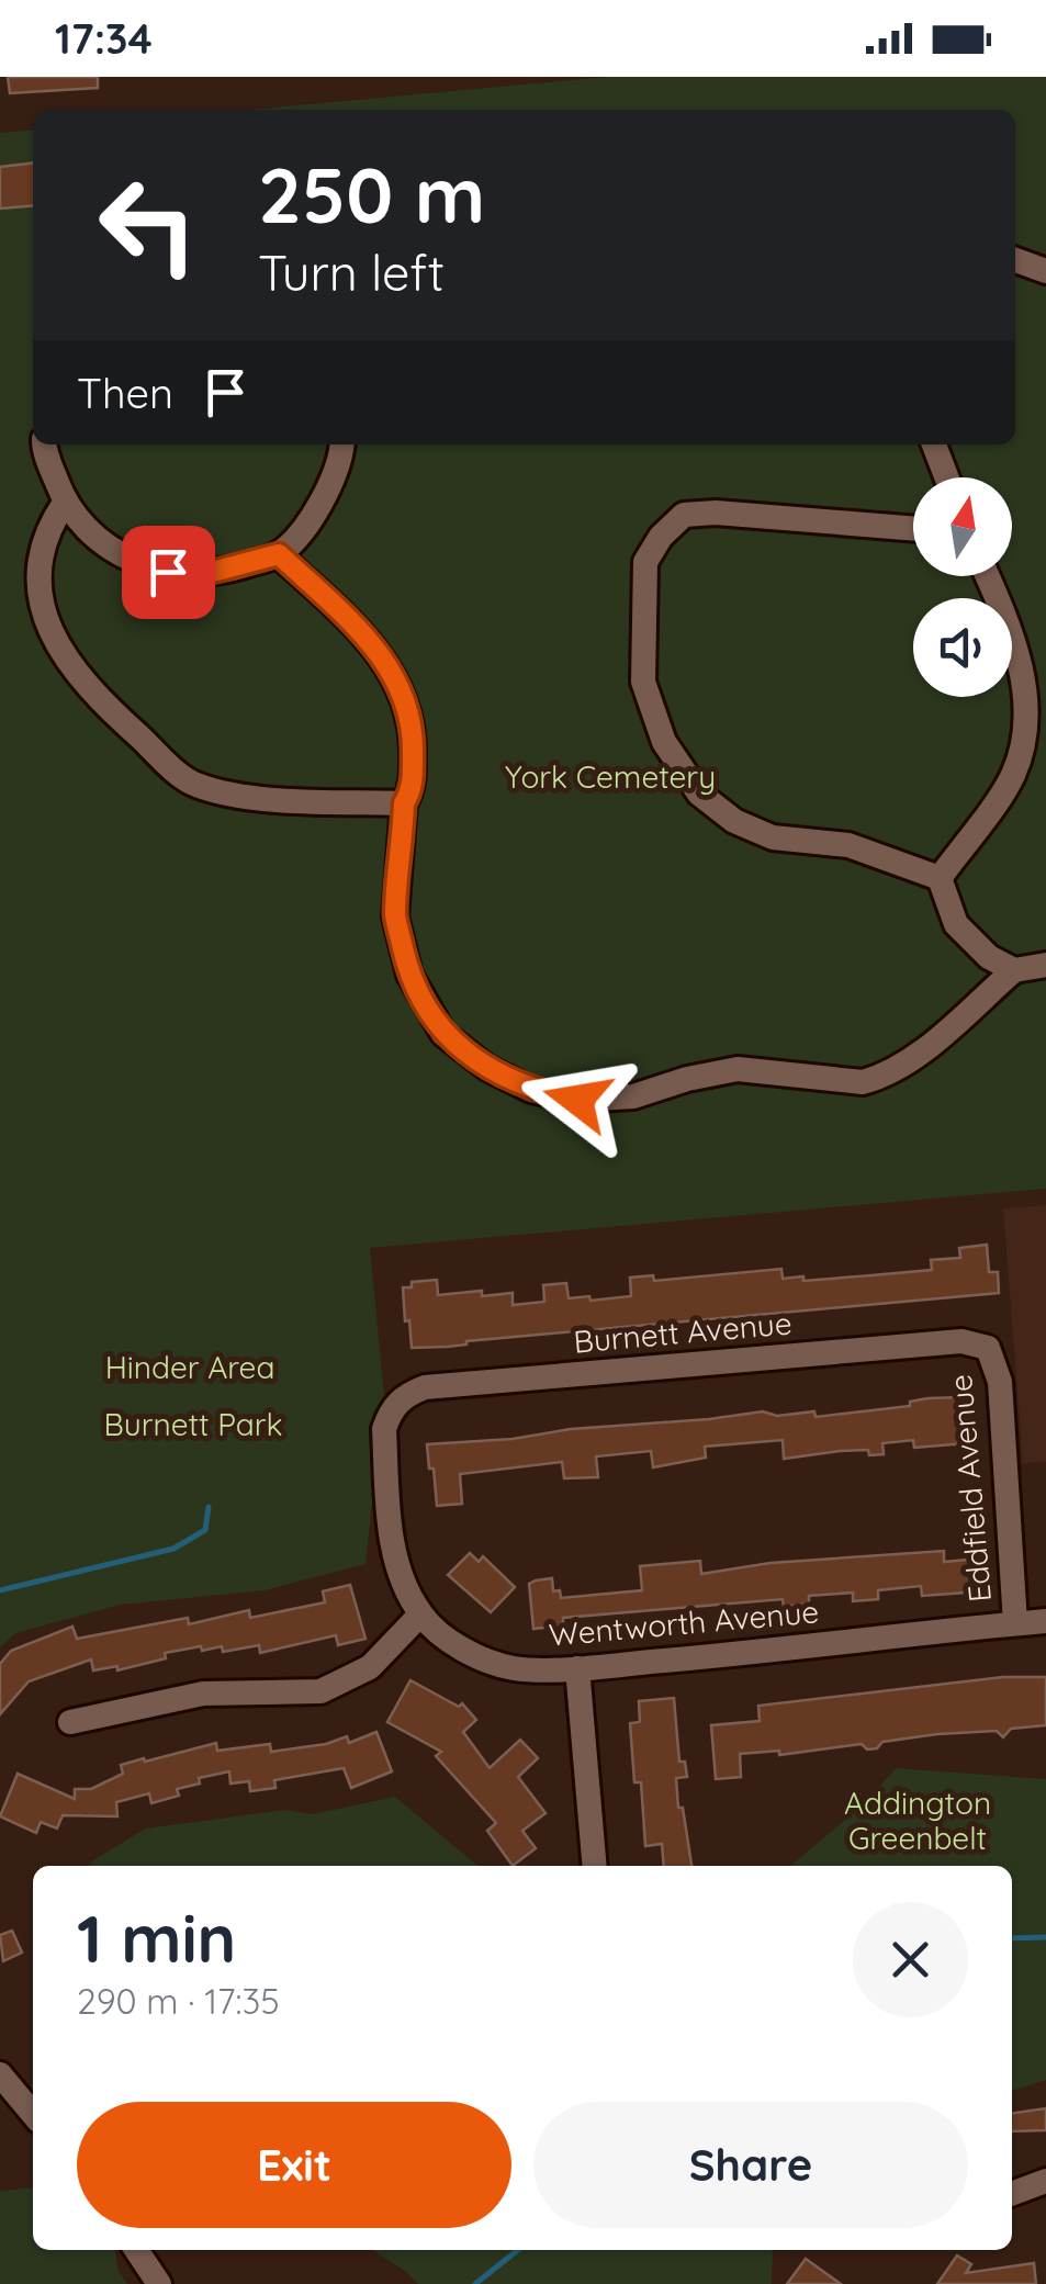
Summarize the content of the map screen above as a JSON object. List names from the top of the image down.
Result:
{
  "streets": {
    "street": ["Burnett Avenue", "Eddfield Avenue", "Wentworth Avenue"]
  },
  "crossings": [
    ["Burnett Avenue", "Eddfield Avenue"],
    ["Burnett Avenue", "Wentworth Avenue"],
    ["Eddfield Avenue", "Wentworth Avenue"]
  ],
  "parks": [
    "York Cemetery",
    "Hinder Area",
    "Burnett Park",
    "Addington Greenbelt"
  ],
  "north": "top",
  "page": {
    "status": "17:34",
    "turn": ["250 m", "Turn left"],
    "then": "Then",
    "heading": ["1 min", "290 m · 17:35"],
    "buttons": ["Exit", "Share"]
  }
}
